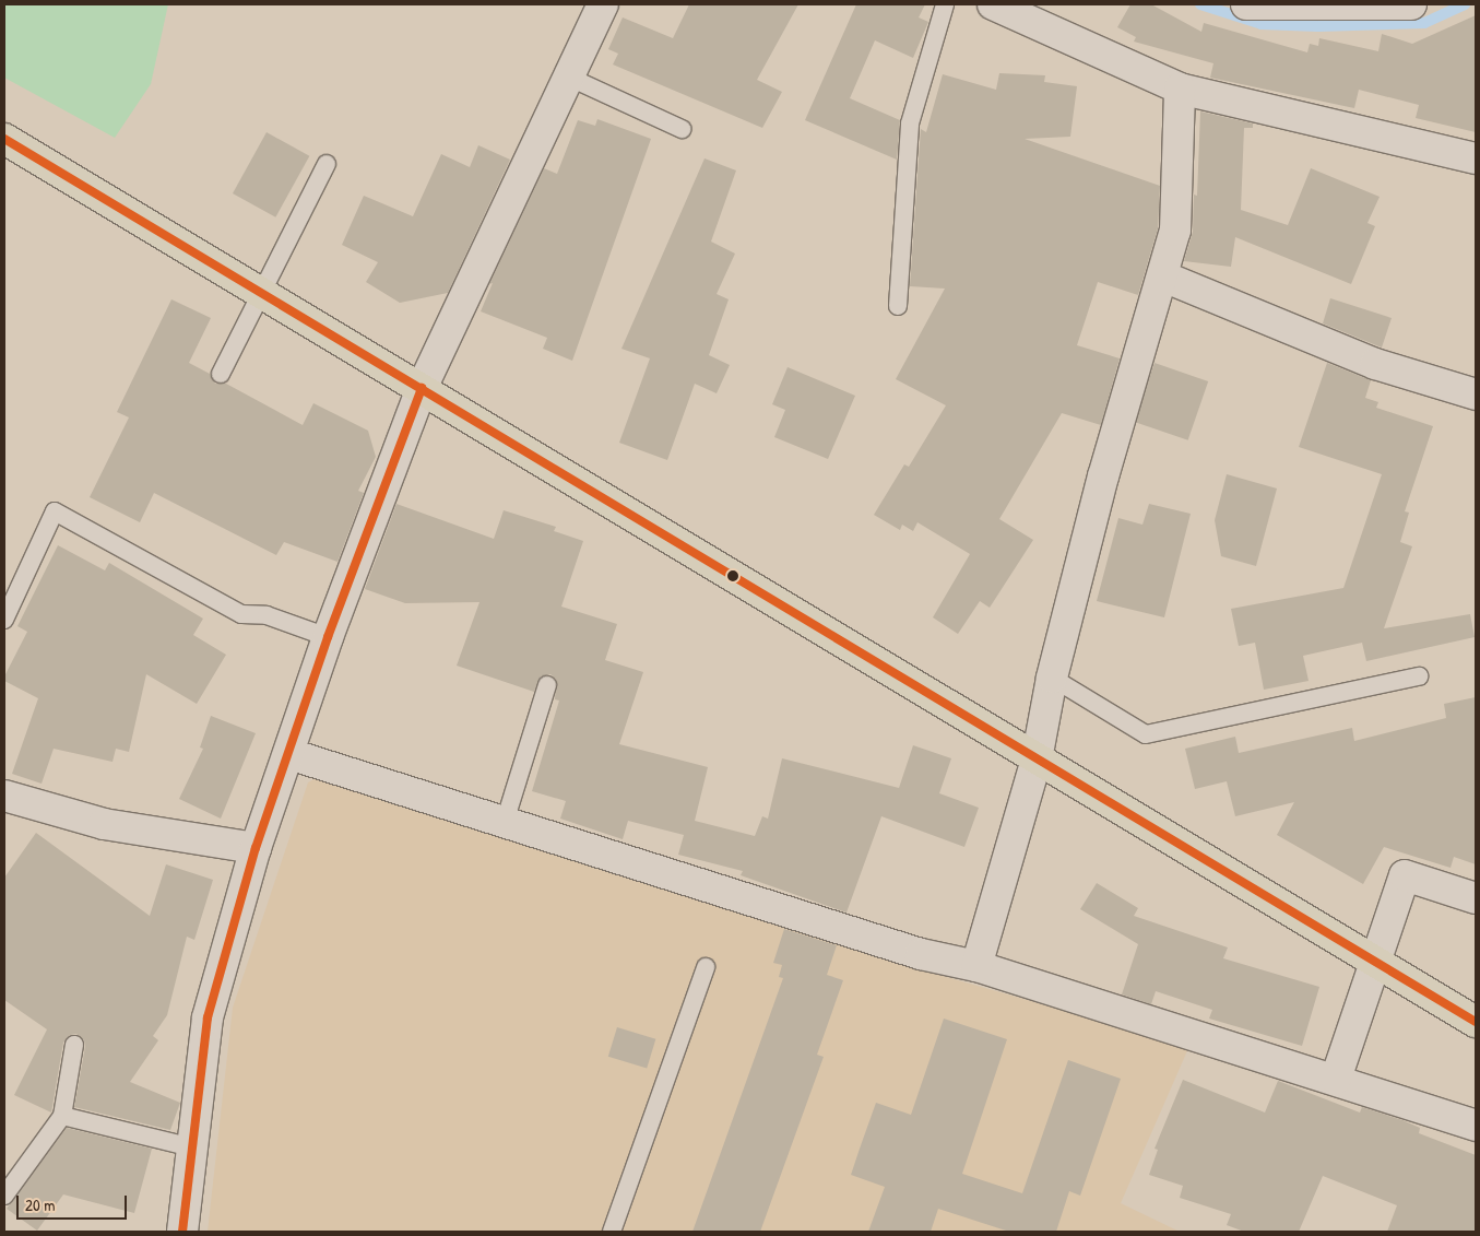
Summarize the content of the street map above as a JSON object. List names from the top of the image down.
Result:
{
  "scale_bar": "20 m"
}
